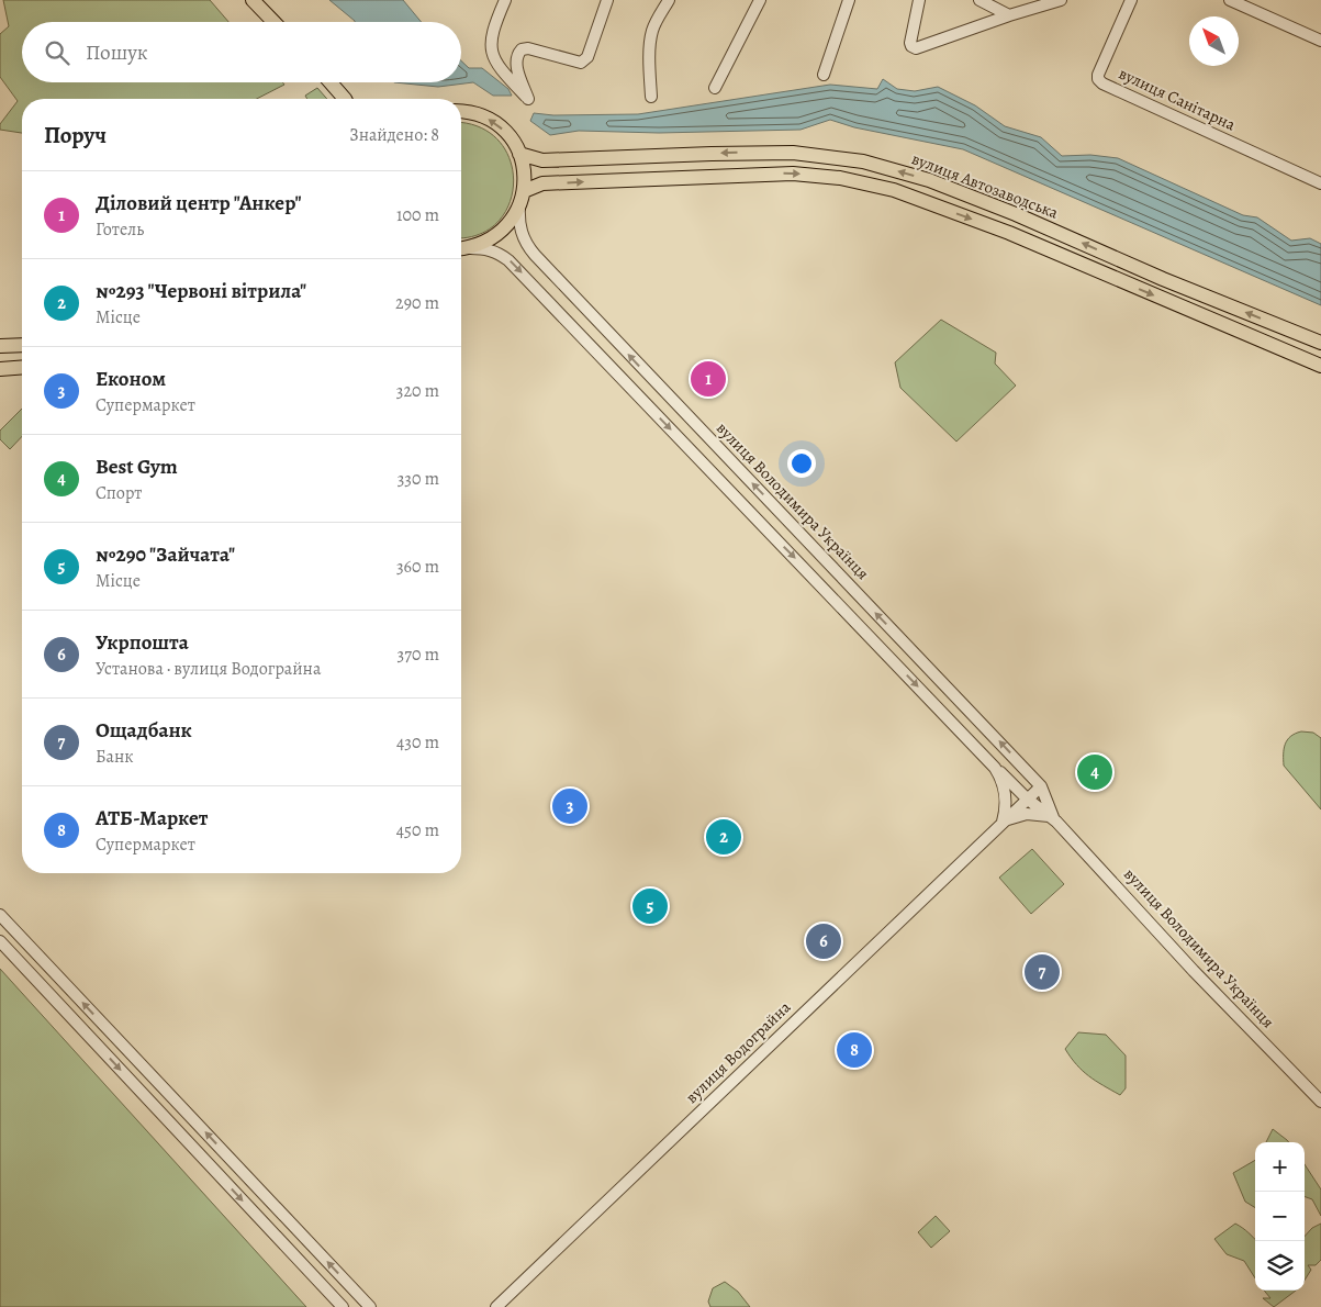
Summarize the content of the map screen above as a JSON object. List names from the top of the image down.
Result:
{
  "streets": {
    "main road": ["вулиця Автозаводська", "вулиця Володимира Українця"],
    "street": ["вулиця Санітарна", "вулиця Водограйна"]
  },
  "crossings": [
    ["вулиця Автозаводська", "вулиця Володимира Українця"],
    ["вулиця Володимира Українця", "вулиця Водограйна"]
  ],
  "north": "top left",
  "page": {
    "search": "Пошук",
    "heading": ["Поруч", "Знайдено: 8"],
    "list": [
      {
        "mark": "1",
        "name": "Діловий центр \"Анкер\"",
        "note": "Готель",
        "value": "100 m"
      },
      {
        "mark": "2",
        "name": "№293 \"Червоні вітрила\"",
        "note": "Місце",
        "value": "290 m"
      },
      {
        "mark": "3",
        "name": "Економ",
        "note": "Супермаркет",
        "value": "320 m"
      },
      {
        "mark": "4",
        "name": "Best Gym",
        "note": "Спорт",
        "value": "330 m"
      },
      {
        "mark": "5",
        "name": "№290 \"Зайчата\"",
        "note": "Місце",
        "value": "360 m"
      },
      {
        "mark": "6",
        "name": "Укрпошта",
        "note": "Установа · вулиця Водограйна",
        "value": "370 m"
      },
      {
        "mark": "7",
        "name": "Ощадбанк",
        "note": "Банк",
        "value": "430 m"
      },
      {
        "mark": "8",
        "name": "АТБ-Маркет",
        "note": "Супермаркет",
        "value": "450 m"
      }
    ],
    "pins": [
      "1",
      "4",
      "3",
      "2",
      "5",
      "6",
      "7",
      "8"
    ],
    "map_buttons": ["+", "−"]
  }
}
